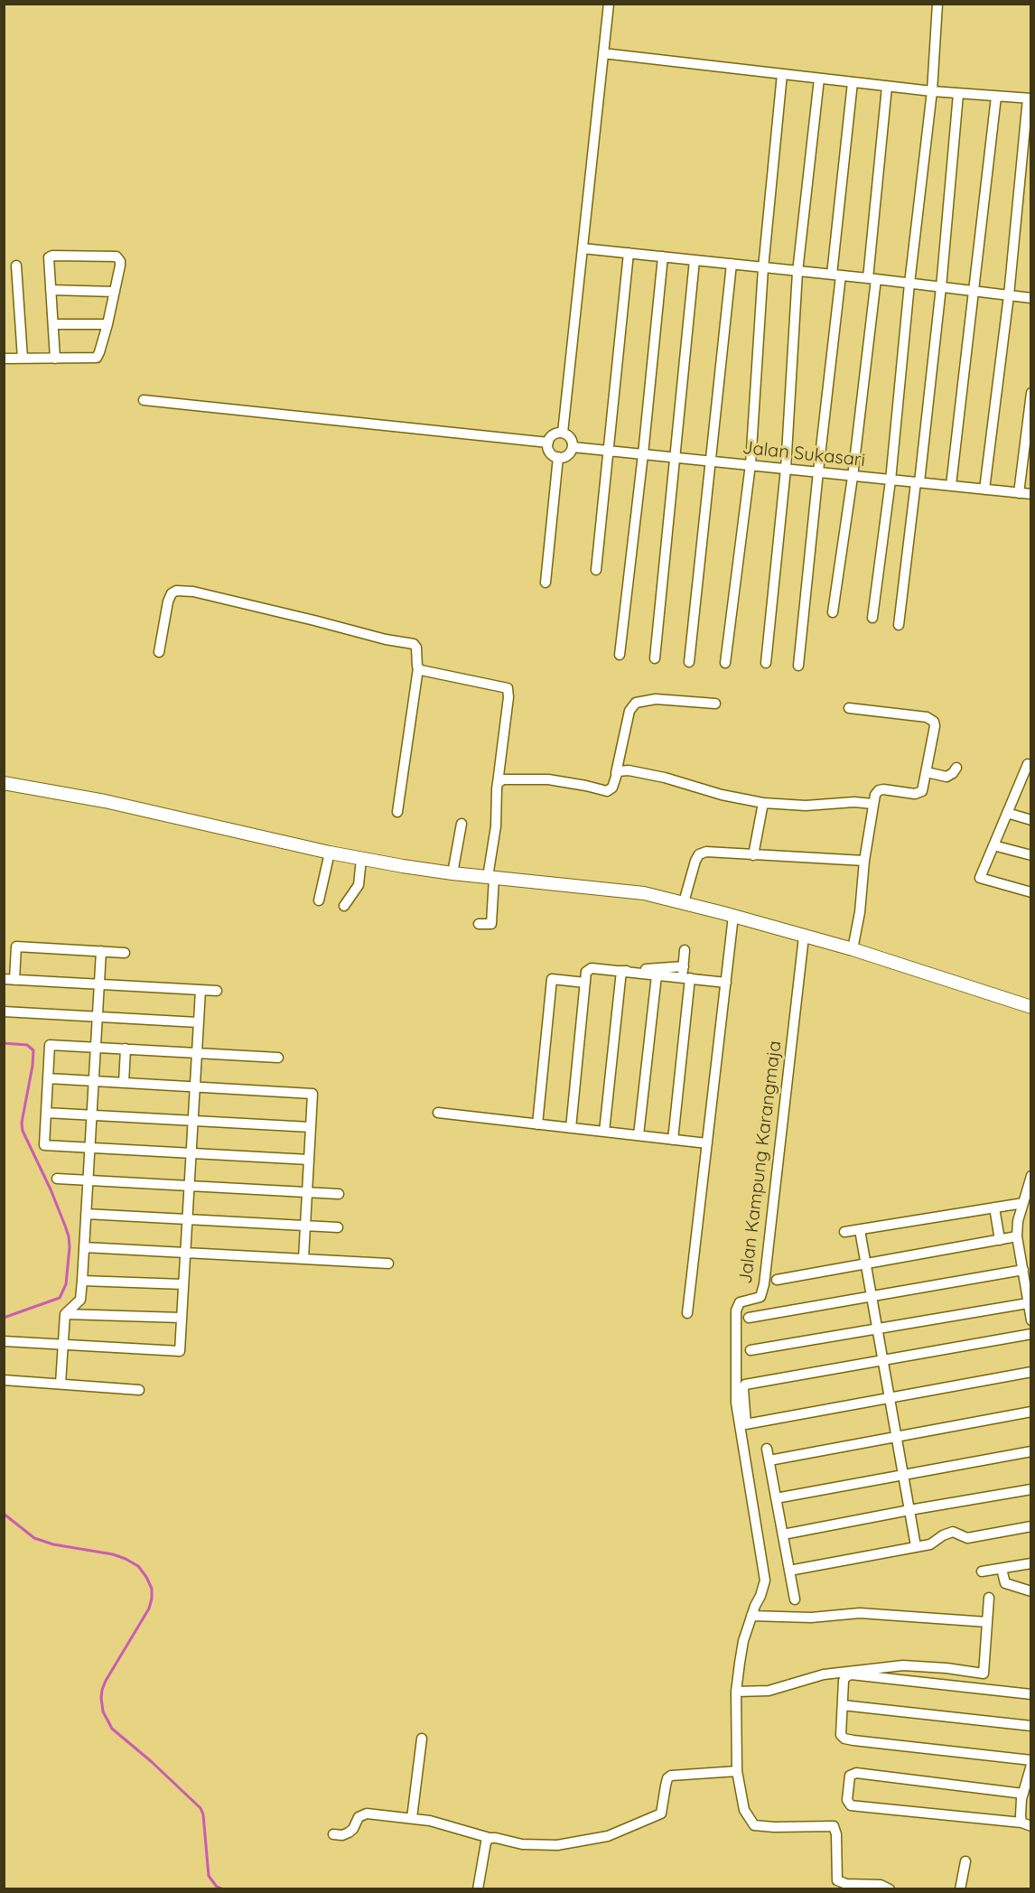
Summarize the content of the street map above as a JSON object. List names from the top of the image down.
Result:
{
  "streets": {
    "street": ["Jalan Sukasari", "Jalan Kampung Karangmaja"]
  }
}
